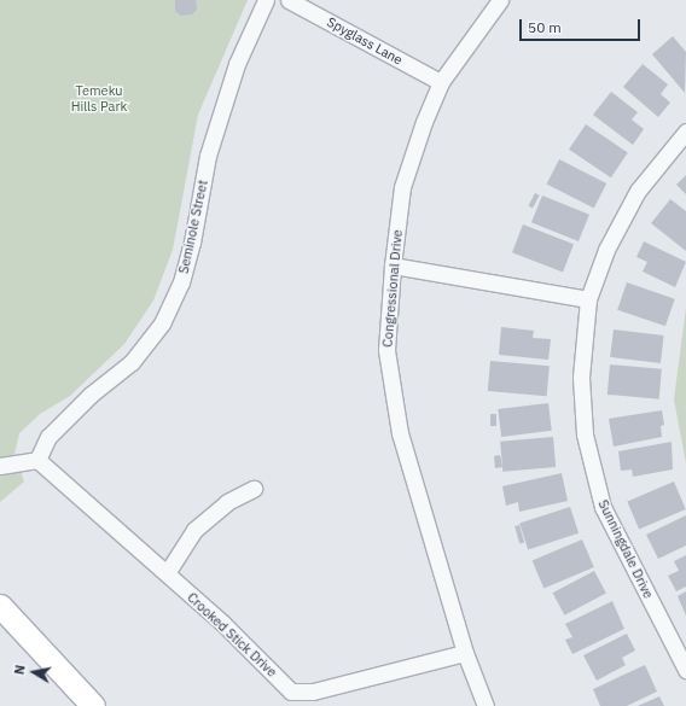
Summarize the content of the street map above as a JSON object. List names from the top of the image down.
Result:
{
  "streets": {
    "street": [
      "Spyglass Lane",
      "Seminole Street",
      "Congressional Drive",
      "Sunningdale Drive",
      "Crooked Stick Drive"
    ]
  },
  "crossings": [
    ["Spyglass Lane", "Congressional Drive"],
    ["Seminole Street", "Crooked Stick Drive"],
    ["Congressional Drive", "Crooked Stick Drive"]
  ],
  "parks": ["Temeku Hills Park"],
  "scale_bar": "50 m",
  "north": "left"
}
